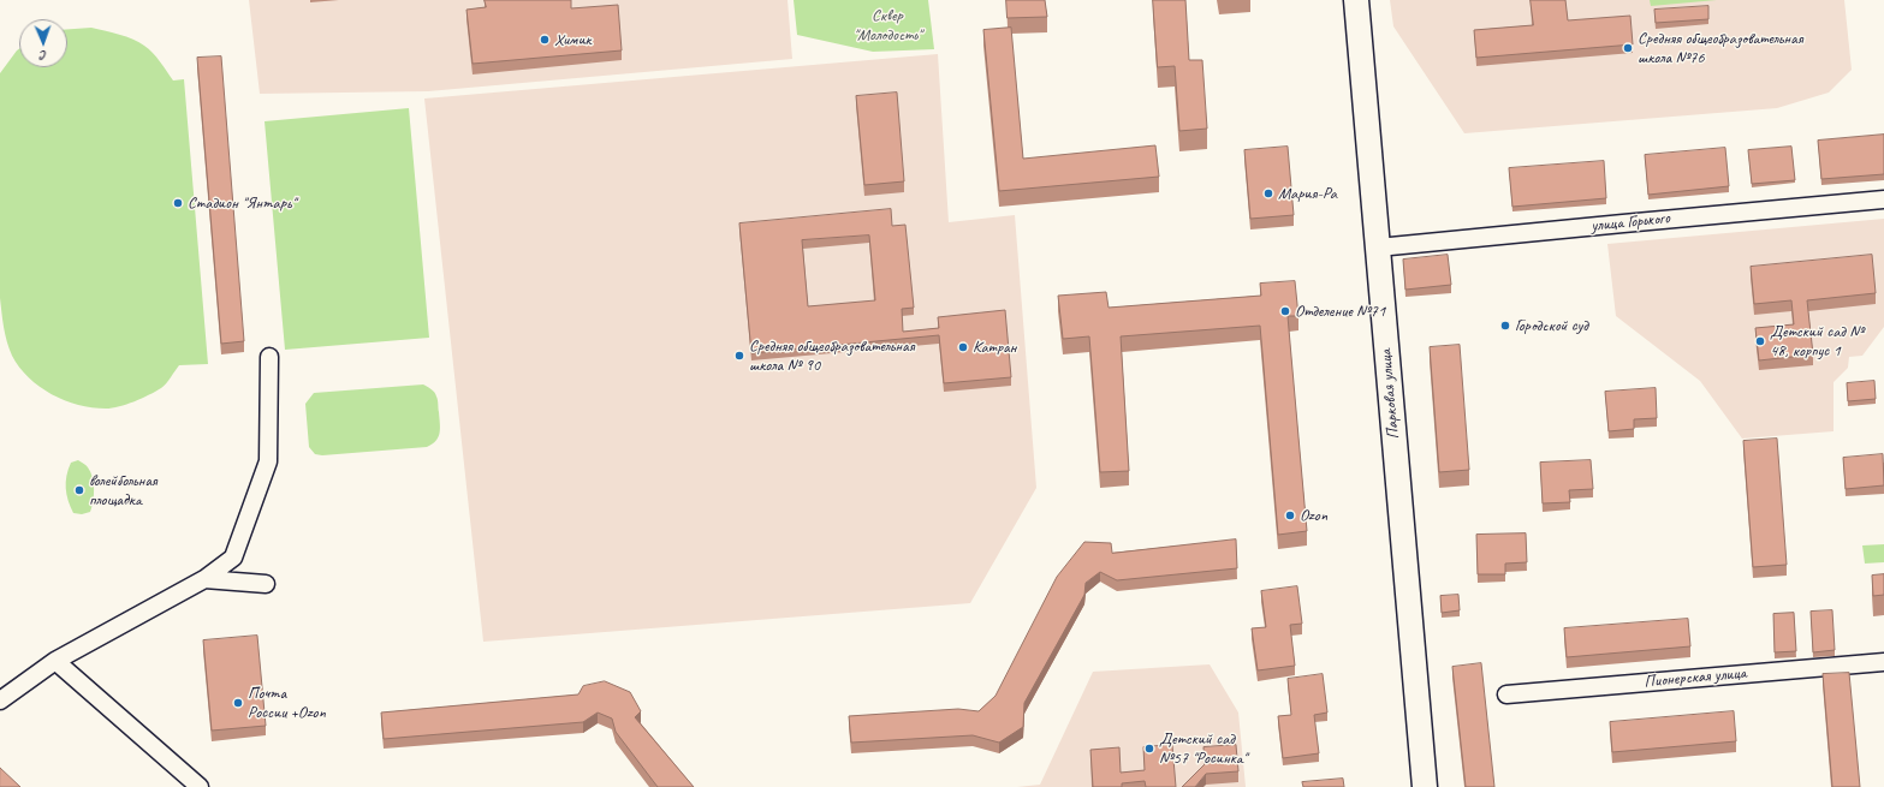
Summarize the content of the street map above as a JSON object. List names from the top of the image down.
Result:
{
  "streets": {
    "street": ["улица Горького", "Парковая улица", "Пионерская улица"]
  },
  "crossings": [
    ["улица Горького", "Парковая улица"]
  ],
  "parks": ["Сквер \"Молодость\""],
  "places": [
    "Химик",
    "Средняя общеобразовательная школа №76",
    "Мария-Ра",
    "Стадион \"Янтарь\"",
    "Отделение №71",
    "Городской суд",
    "Детский сад № 48, корпус 1",
    "Катран",
    "Средняя общеобразовательная школа № 90",
    "волейбольная площадка",
    "Ozon",
    "Почта России +Ozon",
    "Детский сад №57 \"Росинка\""
  ],
  "north": "bottom"
}
